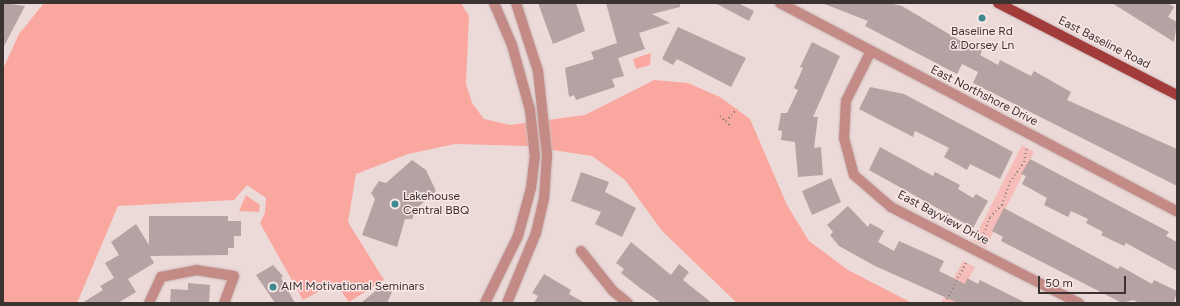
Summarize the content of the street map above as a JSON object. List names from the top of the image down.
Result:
{
  "streets": {
    "main road": ["East Baseline Road"],
    "street": ["East Northshore Drive", "East Bayview Drive"]
  },
  "crossings": [
    ["East Northshore Drive", "East Bayview Drive"]
  ],
  "places": ["Baseline Rd & Dorsey Ln", "Lakehouse Central BBQ", "AIM Motivational Seminars"],
  "scale_bar": "50 m"
}
